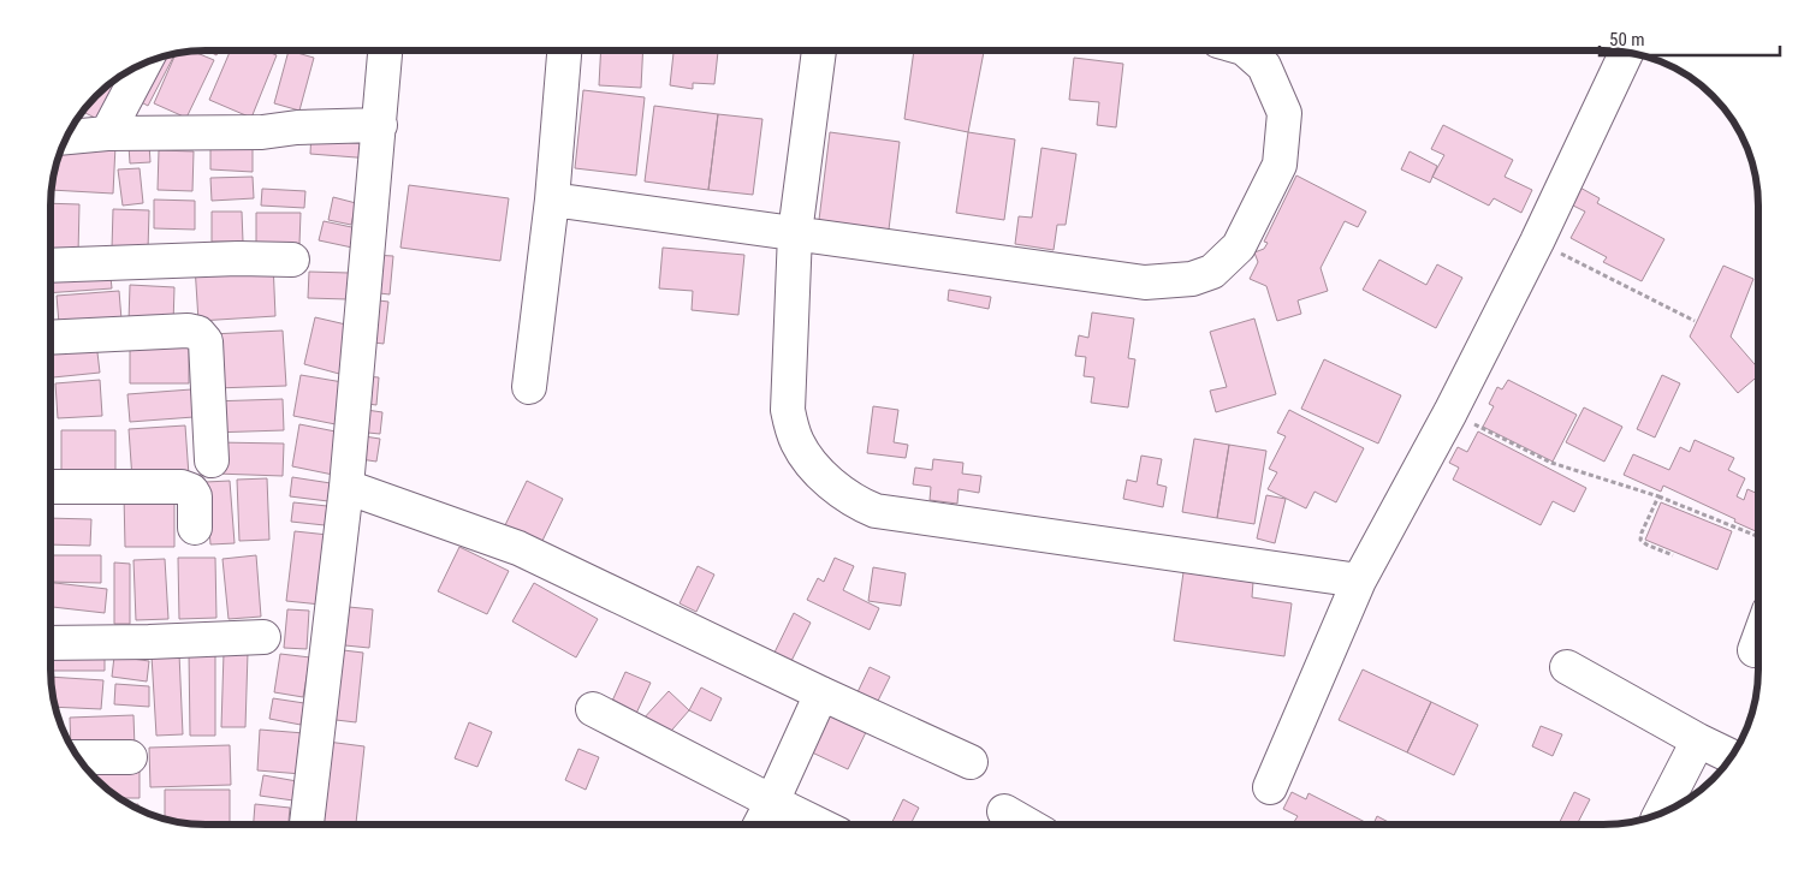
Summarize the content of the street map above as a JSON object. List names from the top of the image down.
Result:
{
  "scale_bar": "50 m"
}
